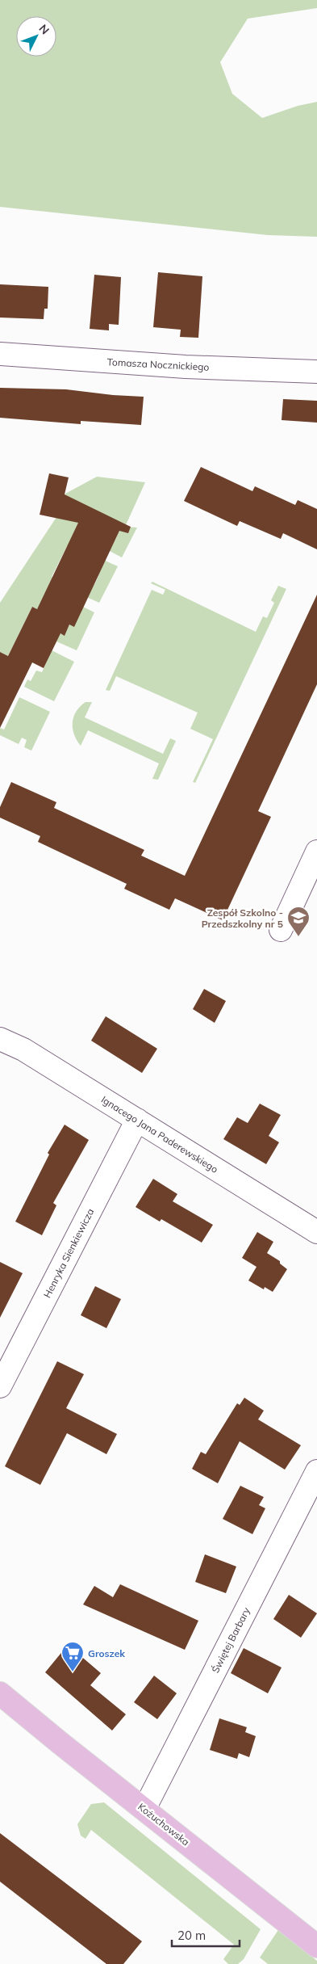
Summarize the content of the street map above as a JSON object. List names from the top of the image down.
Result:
{
  "streets": {
    "main road": ["Kożuchowska"],
    "street": [
      "Tomasza Nocznickiego",
      "Ignacego Jana Paderewskiego",
      "Henryka Sienkiewicza",
      "Świętej Barbary"
    ]
  },
  "crossings": [
    ["Ignacego Jana Paderewskiego", "Henryka Sienkiewicza"],
    ["Świętej Barbary", "Kożuchowska"]
  ],
  "places": {
    "school or university": ["Zespół Szkolno - Przedszkolny nr 5"],
    "supermarket": ["Groszek"]
  },
  "scale_bar": "20 m",
  "north": "top right"
}
